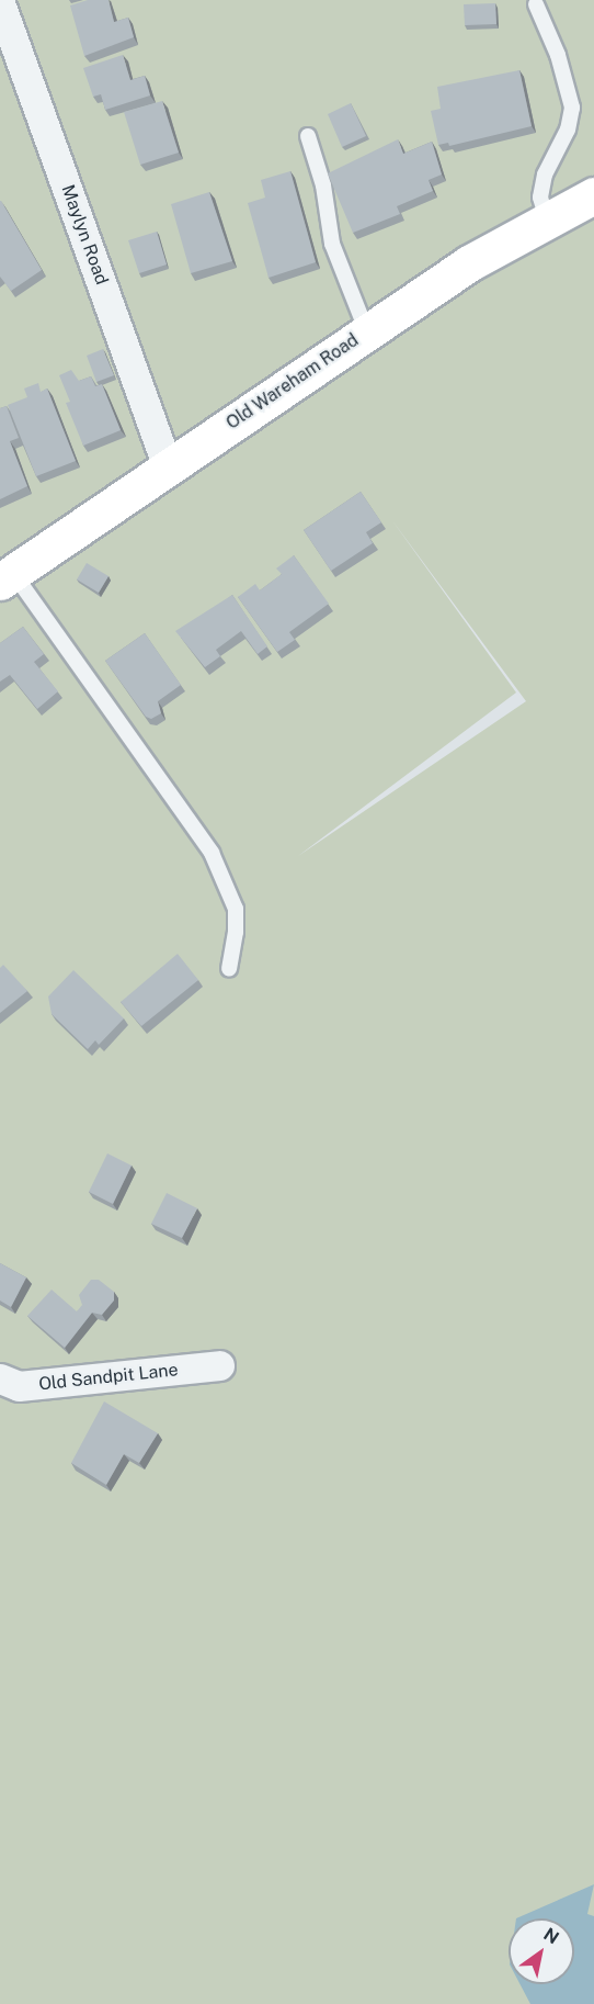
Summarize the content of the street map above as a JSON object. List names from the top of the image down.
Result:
{
  "streets": {
    "street": ["Maylyn Road", "Old Wareham Road", "Old Sandpit Lane"]
  },
  "crossings": [
    ["Maylyn Road", "Old Wareham Road"]
  ],
  "north": "top right"
}
